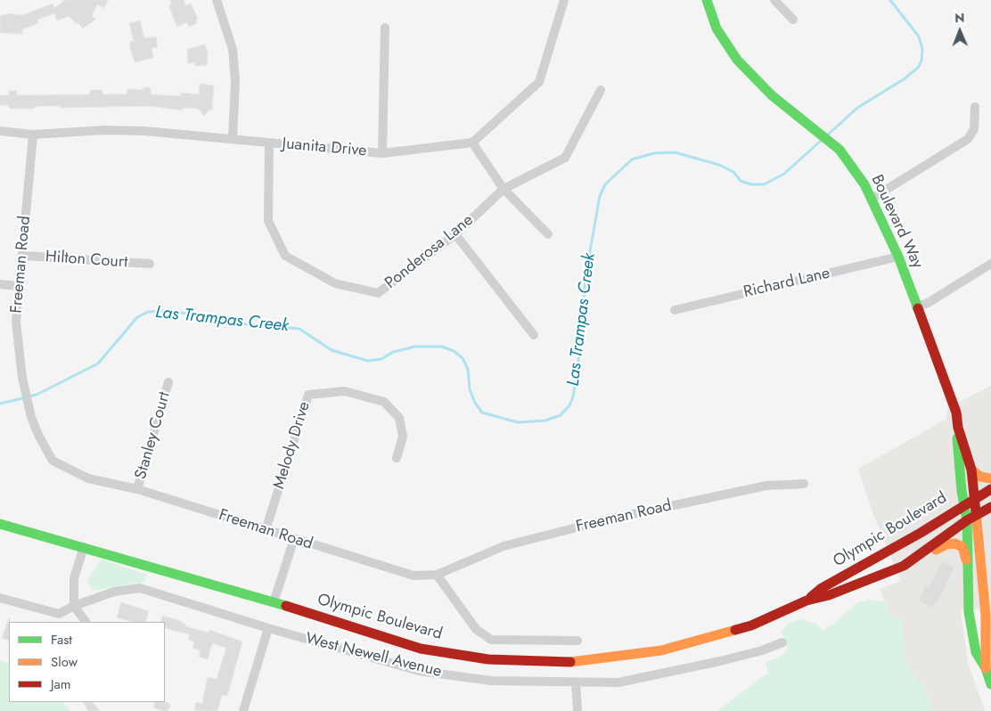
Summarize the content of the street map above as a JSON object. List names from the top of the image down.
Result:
{
  "streets": {
    "main road": ["Boulevard Way", "Olympic Boulevard"],
    "street": [
      "Juanita Drive",
      "Ponderosa Lane",
      "Hilton Court",
      "Freeman Road",
      "Richard Lane",
      "Stanley Court",
      "Melody Drive",
      "West Newell Avenue"
    ]
  },
  "crossings": [
    ["Juanita Drive", "Ponderosa Lane"],
    ["Juanita Drive", "Freeman Road"],
    ["Boulevard Way", "Richard Lane"],
    ["Boulevard Way", "Olympic Boulevard"],
    ["Hilton Court", "Freeman Road"],
    ["Freeman Road", "Stanley Court"],
    ["Freeman Road", "Melody Drive"]
  ],
  "water": ["Las Trampas Creek"],
  "legend": ["Fast", "Slow", "Jam"],
  "north": "top"
}
